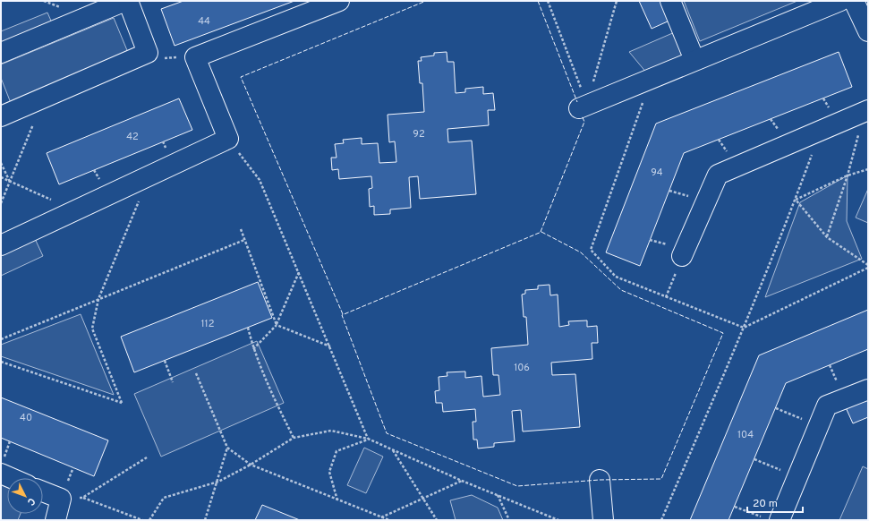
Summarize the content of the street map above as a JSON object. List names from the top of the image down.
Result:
{
  "house_numbers": [
    "44",
    "92",
    "42",
    "94",
    "112",
    "106",
    "40",
    "104"
  ],
  "scale_bar": "20 m",
  "north": "bottom right"
}
